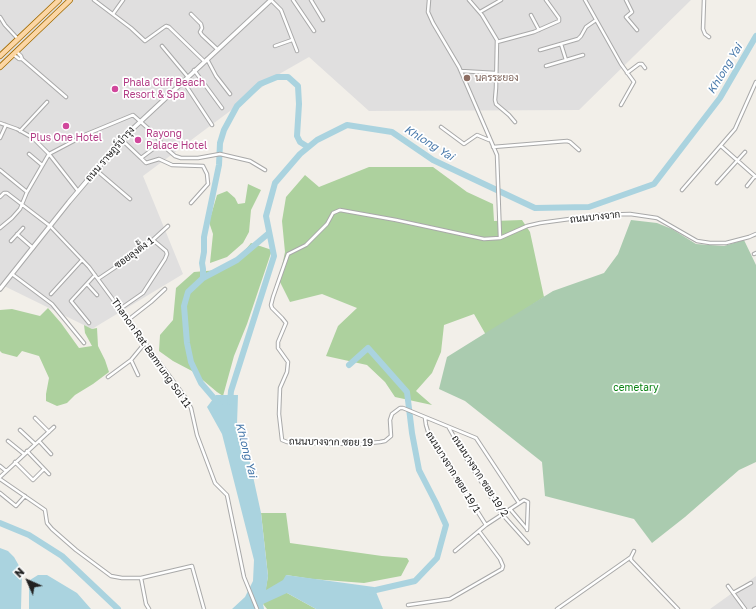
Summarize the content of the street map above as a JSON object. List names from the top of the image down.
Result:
{
  "streets": {
    "street": [
      "ถนน ราษฎร์บำรุง",
      "ถนนบางจาก",
      "ซอยลุงตั้ง 1",
      "Thanon Rat Bamrung Soi 11",
      "ถนนบางจาก ซอย 19",
      "ถนนบางจาก ซอย 19/1",
      "ถนนบางจาก ซอย 19/2"
    ]
  },
  "crossings": [
    ["ถนน ราษฎร์บำรุง", "Thanon Rat Bamrung Soi 11"],
    ["ถนนบางจาก", "ถนนบางจาก ซอย 19"],
    ["ซอยลุงตั้ง 1", "Thanon Rat Bamrung Soi 11"],
    ["ถนนบางจาก ซอย 19", "ถนนบางจาก ซอย 19/1"],
    ["ถนนบางจาก ซอย 19", "ถนนบางจาก ซอย 19/2"]
  ],
  "water": ["Khlong Yai"],
  "parks": ["cemetary"],
  "places": [
    "นครระยอง",
    "Phala Cliff Beach Resort & Spa",
    "Plus One Hotel",
    "Rayong Palace Hotel"
  ],
  "north": "top left"
}
